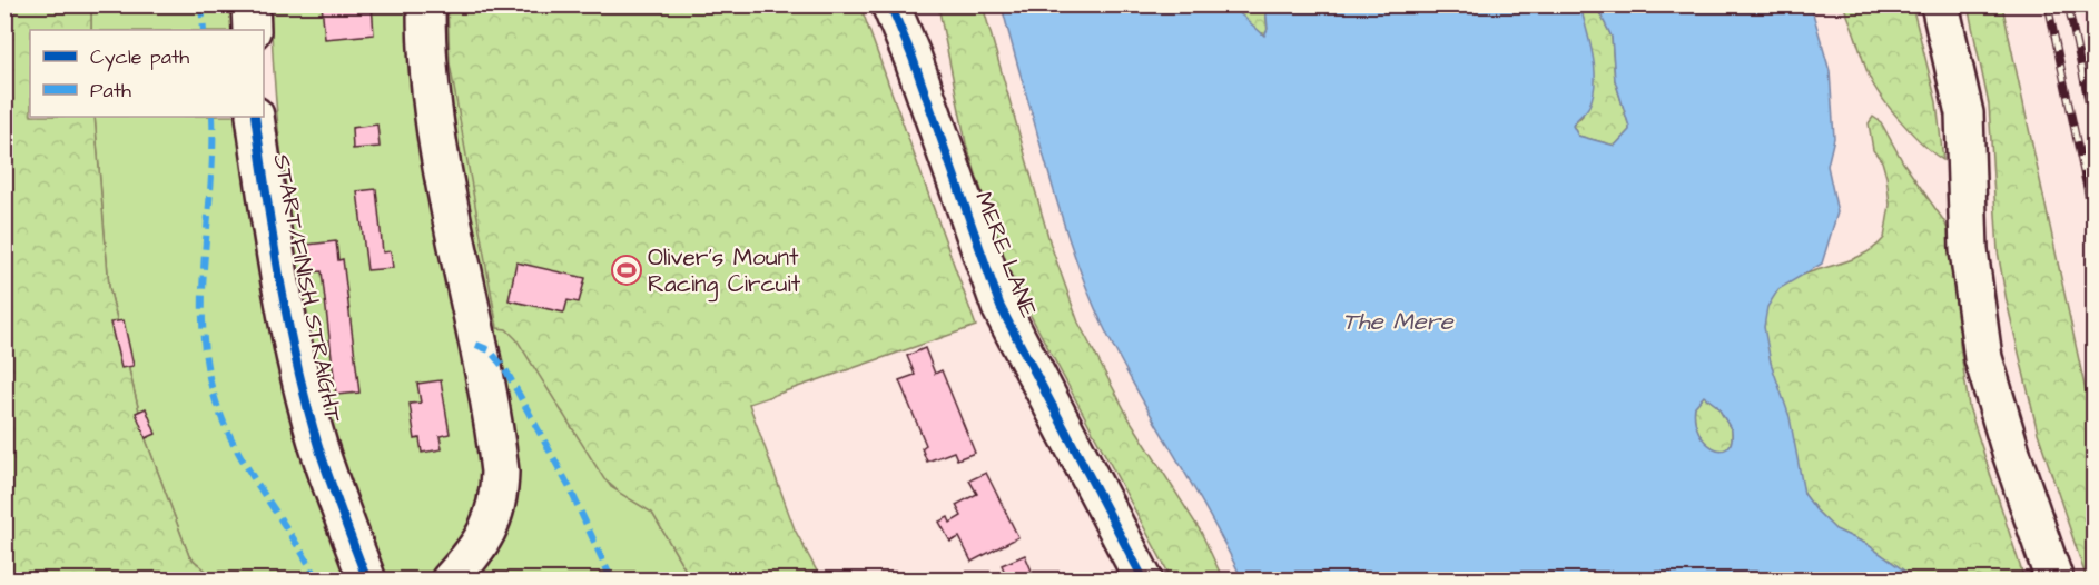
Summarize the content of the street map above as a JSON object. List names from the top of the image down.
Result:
{
  "streets": {
    "street": ["MERE LANE", "START/FINISH STRAIGHT"]
  },
  "water": ["The Mere"],
  "places": {
    "sports": ["Oliver's Mount Racing Circuit"]
  },
  "legend": ["Cycle path", "Path"]
}
